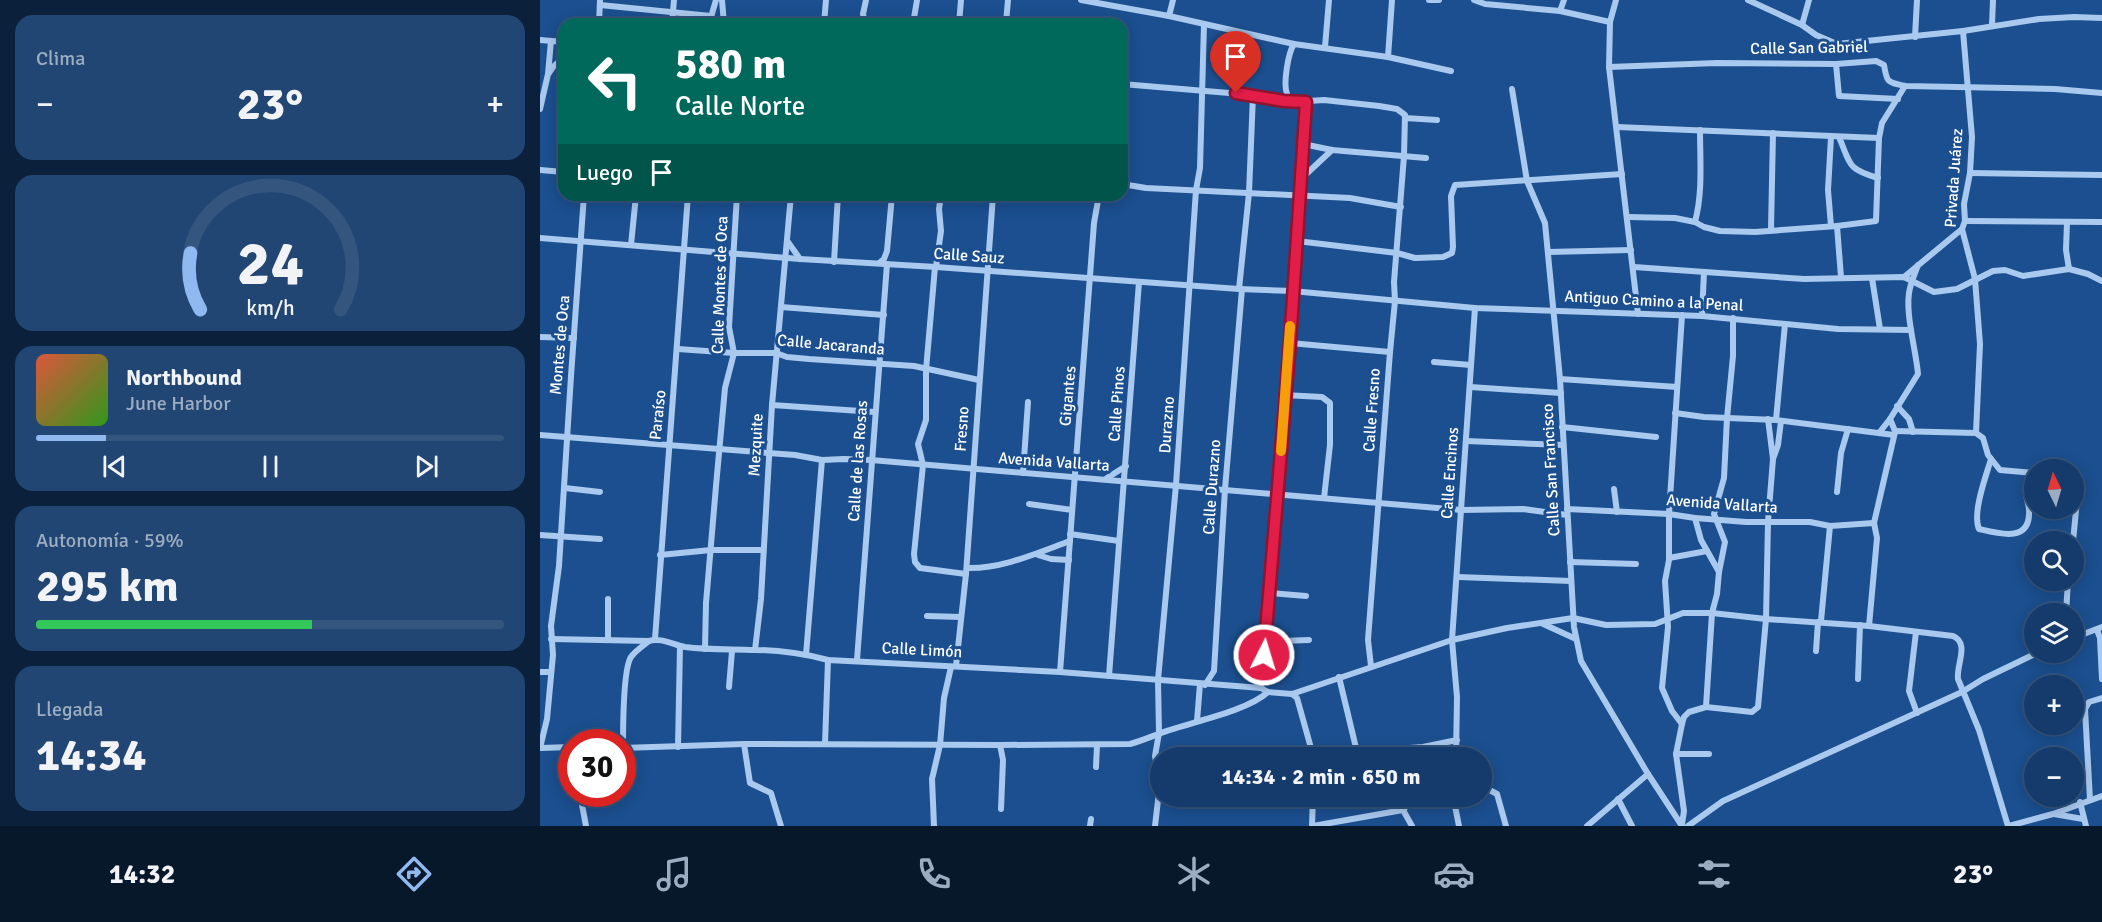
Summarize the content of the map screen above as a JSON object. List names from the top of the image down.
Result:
{
  "streets": {
    "street": [
      "Calle San Gabriel",
      "Privada Juárez",
      "Calle Sauz",
      "Calle Montes de Oca",
      "Antiguo Camino a la Penal",
      "Montes de Oca",
      "Calle Jacaranda",
      "Gigantes",
      "Calle Pinos",
      "Calle Fresno",
      "Paraíso",
      "Durazno",
      "Fresno",
      "Mezquite",
      "Calle de las Rosas",
      "Avenida Vallarta",
      "Calle San Francisco",
      "Calle Encinos",
      "Calle Durazno",
      "Calle Limón"
    ]
  },
  "crossings": [
    ["Calle Sauz", "Calle Montes de Oca"],
    ["Calle Sauz", "Antiguo Camino a la Penal"],
    ["Calle Sauz", "Montes de Oca"],
    ["Calle Sauz", "Gigantes"],
    ["Calle Sauz", "Calle Pinos"],
    ["Calle Sauz", "Calle Fresno"],
    ["Calle Sauz", "Paraíso"],
    ["Calle Sauz", "Durazno"],
    ["Calle Sauz", "Fresno"],
    ["Calle Sauz", "Mezquite"],
    ["Calle Sauz", "Calle de las Rosas"],
    ["Calle Sauz", "Calle Durazno"],
    ["Calle Montes de Oca", "Calle Jacaranda"],
    ["Calle Montes de Oca", "Avenida Vallarta"],
    ["Calle Montes de Oca", "Calle Limón"],
    ["Antiguo Camino a la Penal", "Calle Fresno"],
    ["Antiguo Camino a la Penal", "Calle San Francisco"],
    ["Antiguo Camino a la Penal", "Calle Encinos"],
    ["Montes de Oca", "Avenida Vallarta"],
    ["Montes de Oca", "Calle Limón"],
    ["Calle Jacaranda", "Paraíso"],
    ["Calle Jacaranda", "Fresno"],
    ["Calle Jacaranda", "Mezquite"],
    ["Calle Jacaranda", "Calle de las Rosas"],
    ["Gigantes", "Avenida Vallarta"],
    ["Gigantes", "Calle Limón"],
    ["Calle Pinos", "Avenida Vallarta"],
    ["Calle Pinos", "Calle Limón"],
    ["Calle Fresno", "Avenida Vallarta"],
    ["Paraíso", "Avenida Vallarta"],
    ["Paraíso", "Calle Limón"],
    ["Durazno", "Avenida Vallarta"],
    ["Durazno", "Calle Limón"],
    ["Fresno", "Avenida Vallarta"],
    ["Fresno", "Calle Limón"],
    ["Mezquite", "Avenida Vallarta"],
    ["Mezquite", "Calle Limón"],
    ["Calle de las Rosas", "Avenida Vallarta"],
    ["Calle de las Rosas", "Calle Limón"],
    ["Avenida Vallarta", "Calle San Francisco"],
    ["Avenida Vallarta", "Calle Encinos"],
    ["Avenida Vallarta", "Calle Durazno"],
    ["Calle Durazno", "Calle Limón"]
  ],
  "north": "top",
  "page": {
    "tile": [
      "Clima",
      ["Autonomía · 59%", "295 km"],
      ["Llegada", "14:34"]
    ],
    "turn": ["580 m", "Calle Norte"],
    "heat": ["−", "23°", "+"],
    "then": "Luego",
    "song": ["Northbound", "June Harbor"],
    "map_buttons": ["+", "−"],
    "limit": "30",
    "trip": "14:34 · 2 min · 650 m",
    "tabs": ["14:32", "23°"],
    "gauge": ["24", "km/h"]
  }
}
